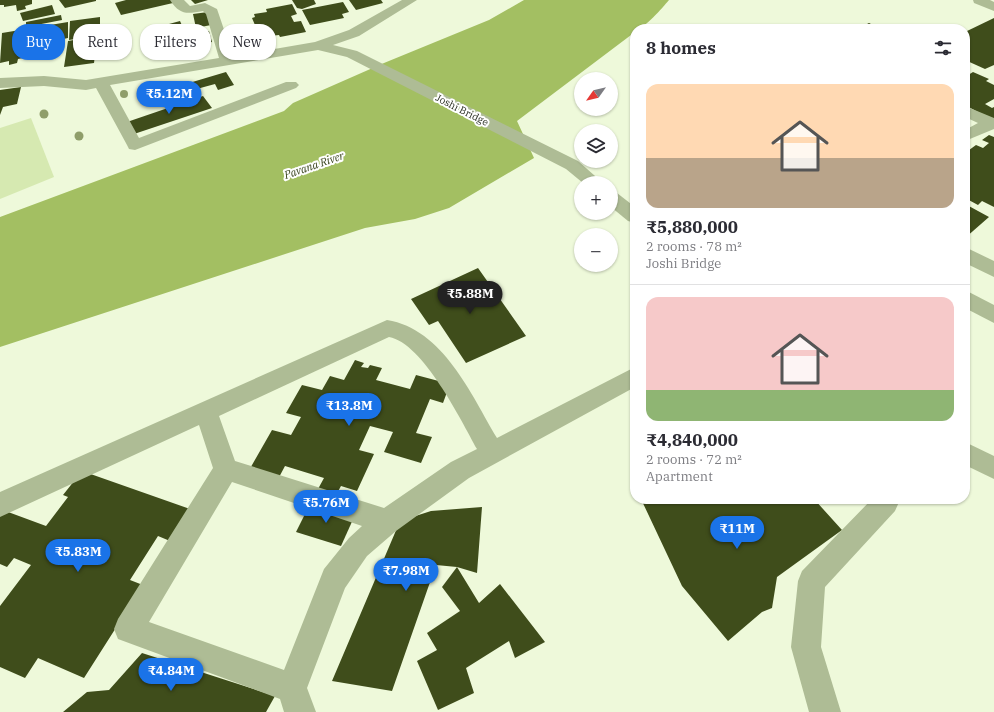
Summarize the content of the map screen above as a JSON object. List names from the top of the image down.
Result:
{
  "streets": {
    "street": ["Joshi Bridge"]
  },
  "water": ["Pavana River"],
  "north": "bottom left",
  "page": {
    "chip": [
      "Buy",
      "Rent",
      "Filters",
      "New"
    ],
    "heading": "8 homes",
    "map_buttons": ["+", "−"],
    "list": [
      {
        "name": "₹5,880,000",
        "note": "2 rooms · 78 m² · Joshi Bridge"
      },
      {
        "name": "₹4,840,000",
        "note": "2 rooms · 72 m² · Apartment"
      }
    ],
    "price": [
      "₹5.12M",
      "₹5.88M",
      "₹13.8M",
      "₹5.76M",
      "₹11M",
      "₹5.83M",
      "₹7.98M",
      "₹4.84M"
    ]
  }
}
